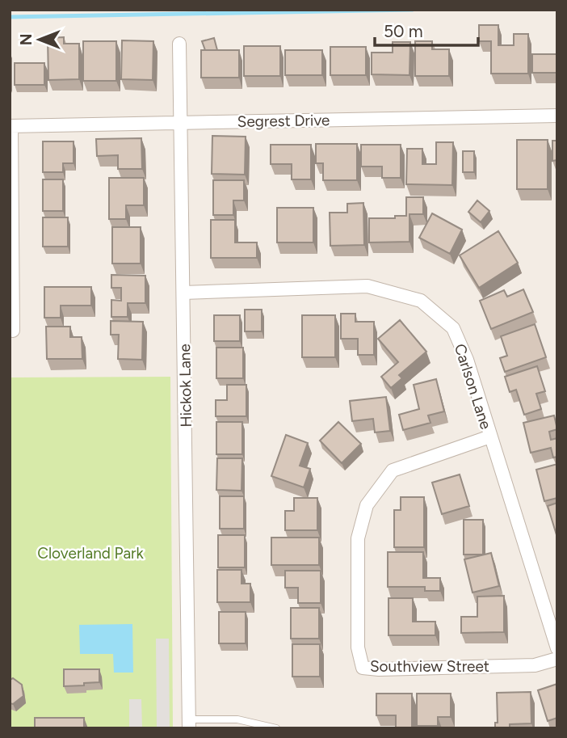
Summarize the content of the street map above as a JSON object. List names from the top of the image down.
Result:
{
  "streets": {
    "street": [
      "Segrest Drive",
      "Hickok Lane",
      "Carlson Lane",
      "Southview Street"
    ]
  },
  "crossings": [
    ["Segrest Drive", "Hickok Lane"],
    ["Hickok Lane", "Carlson Lane"],
    ["Carlson Lane", "Southview Street"]
  ],
  "parks": ["Cloverland Park"],
  "scale_bar": "50 m",
  "north": "left"
}
